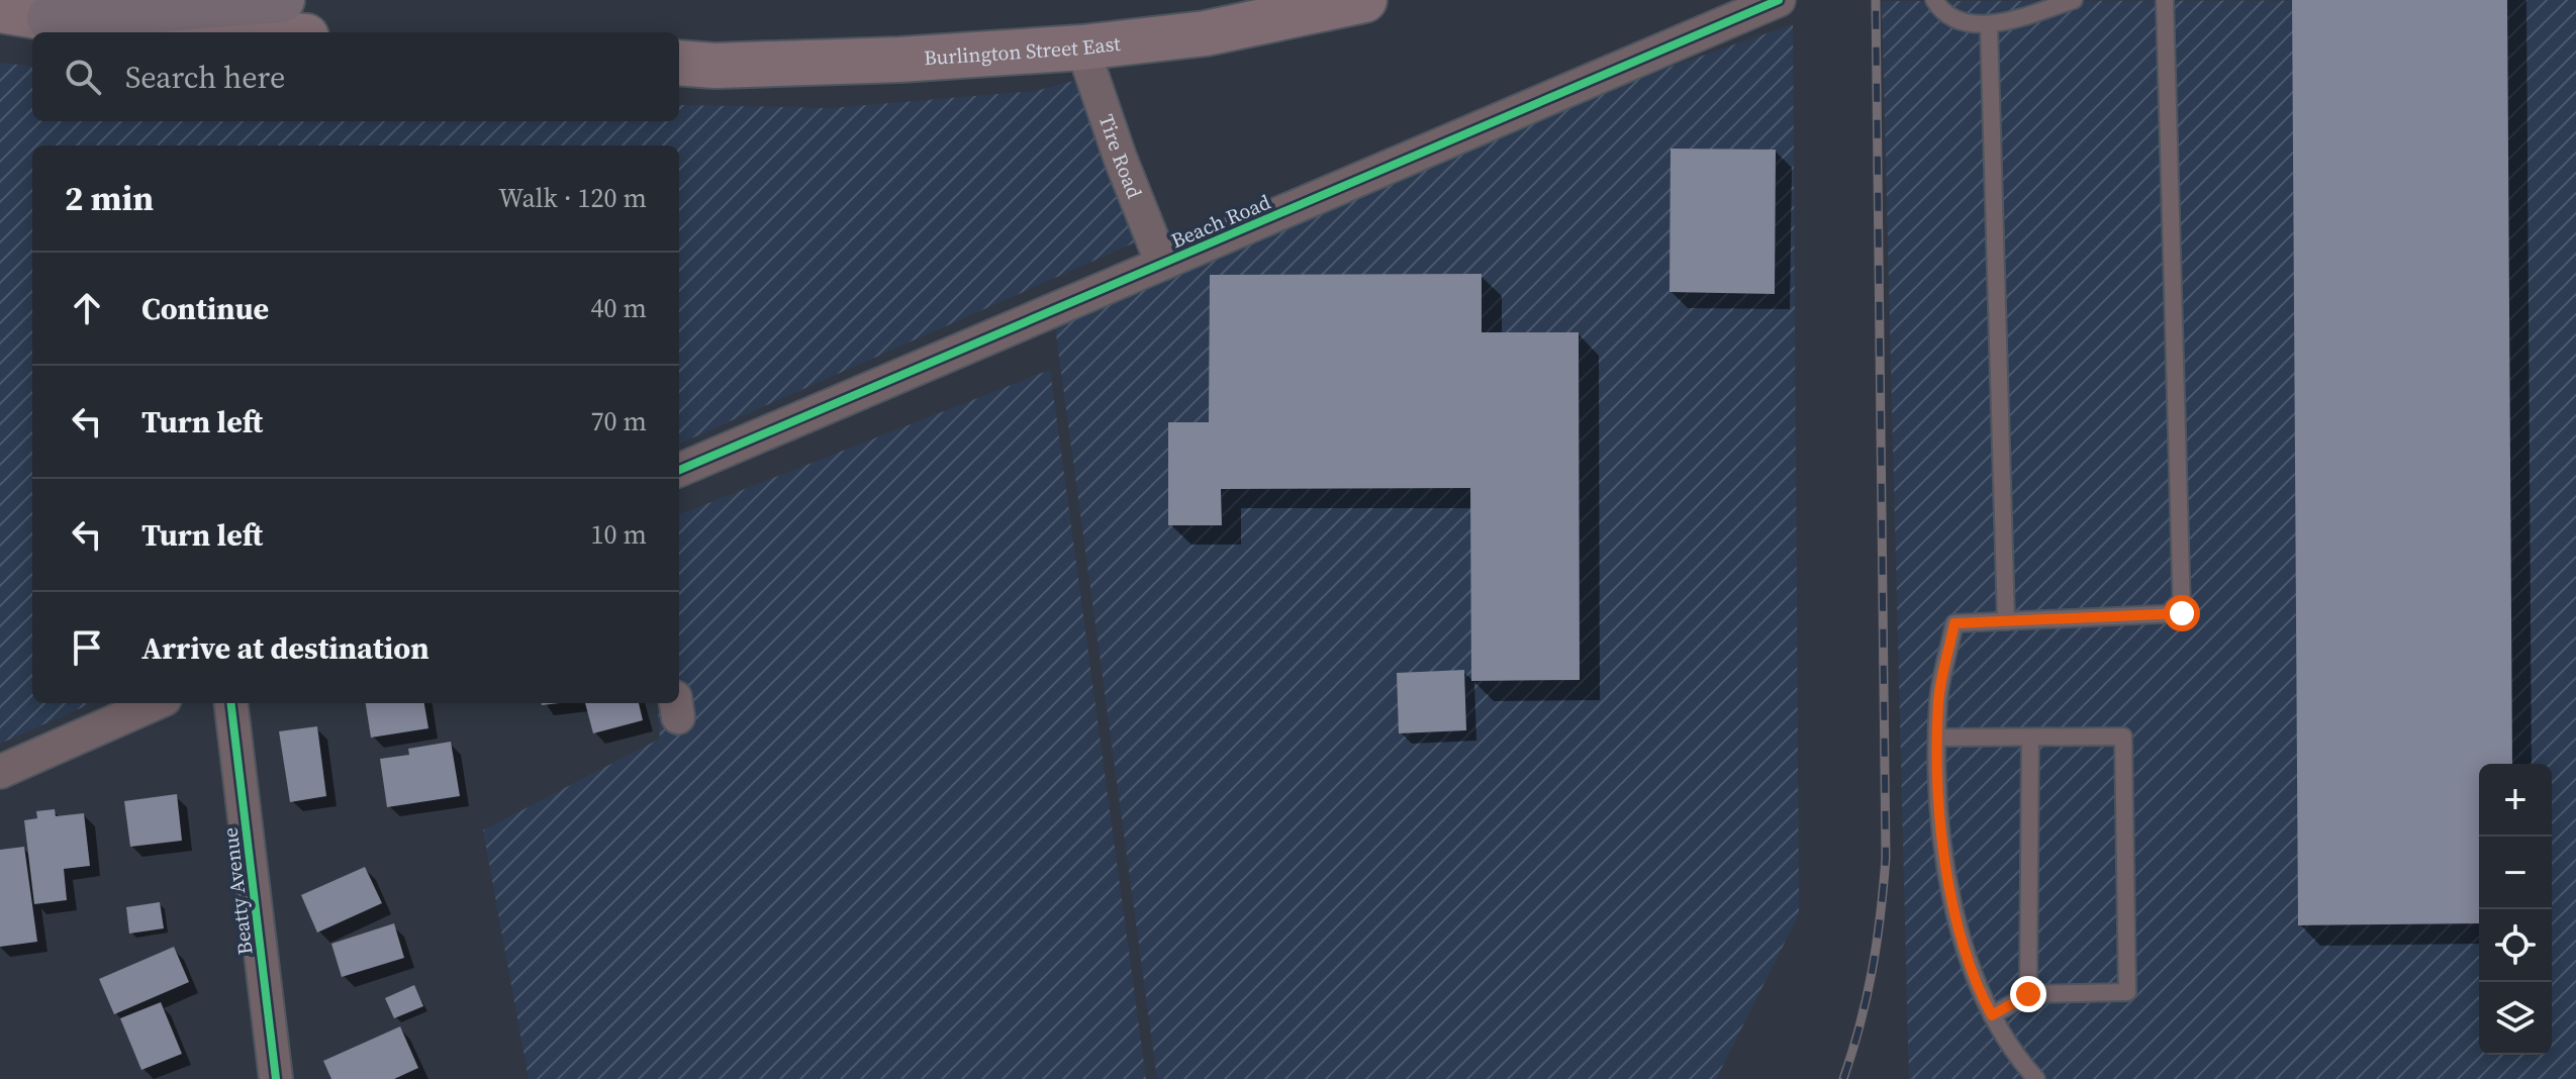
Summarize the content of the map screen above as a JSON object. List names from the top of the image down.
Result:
{
  "streets": {
    "main road": ["Burlington Street East"],
    "street": ["Tire Road", "Beach Road", "Beatty Avenue"]
  },
  "crossings": [
    ["Burlington Street East", "Tire Road"],
    ["Tire Road", "Beach Road"]
  ],
  "page": {
    "search": "Search here",
    "heading": ["2 min", "Walk · 120 m"],
    "list": [
      ["Continue", "40 m"],
      ["Turn left", "70 m"],
      ["Turn left", "10 m"],
      "Arrive at destination"
    ],
    "map_buttons": ["+", "−"]
  }
}
